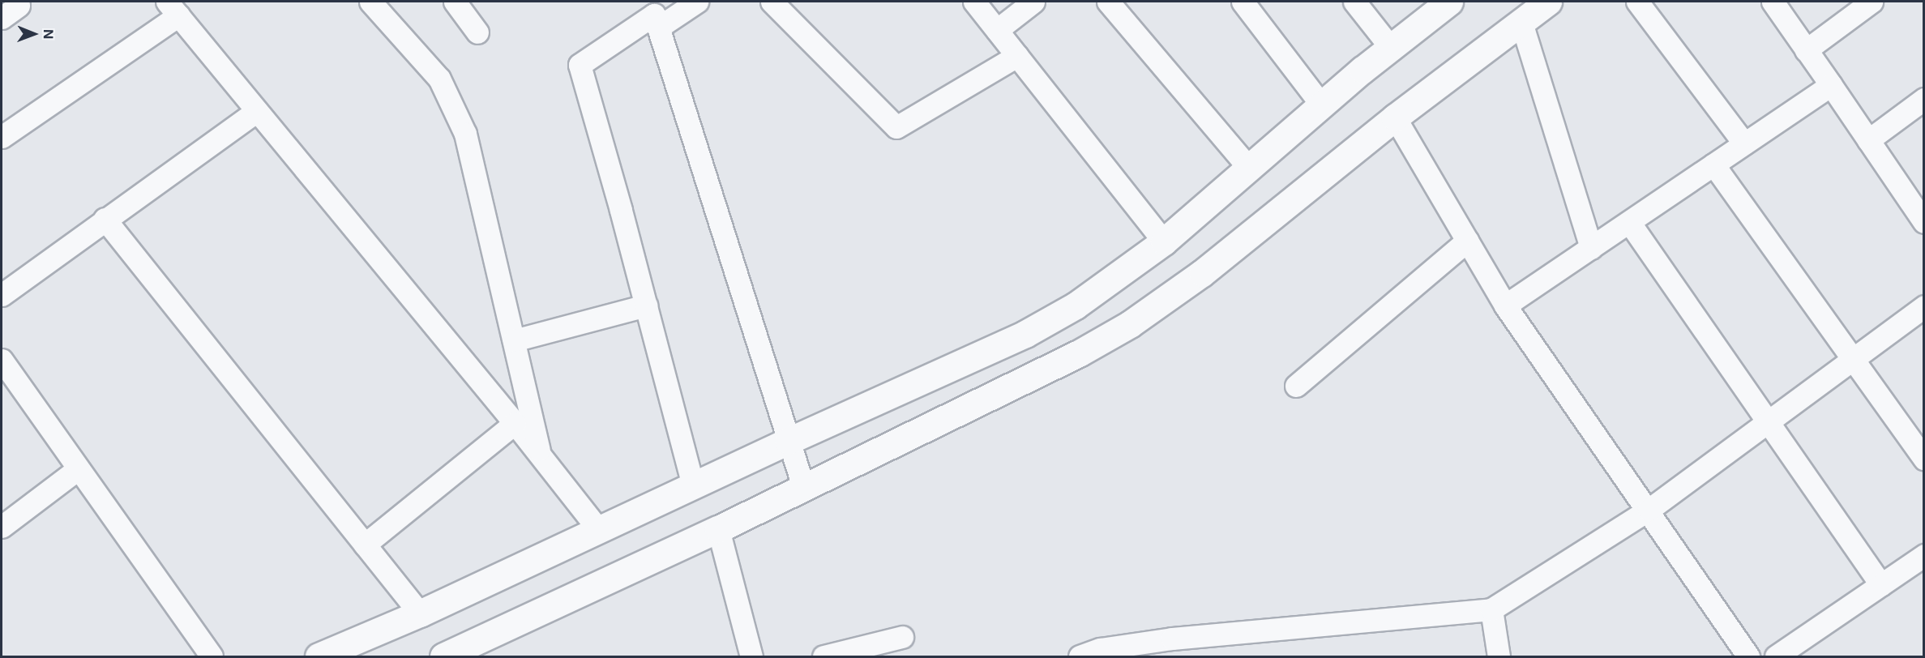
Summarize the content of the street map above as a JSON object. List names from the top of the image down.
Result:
{
  "north": "right"
}
